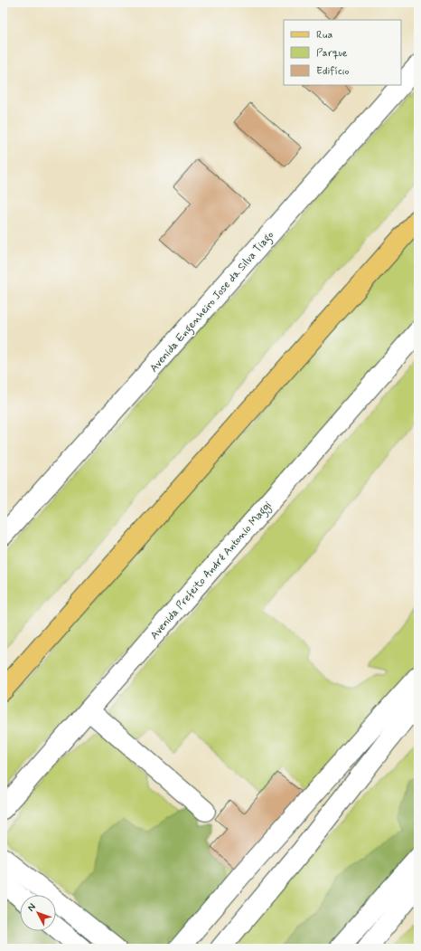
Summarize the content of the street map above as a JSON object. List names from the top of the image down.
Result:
{
  "streets": {
    "street": ["Avenida Engenheiro Jose da Silva Tiago", "Avenida Prefeito André Antonio Maggi"]
  },
  "legend": ["Rua", "Parque", "Edifício"],
  "north": "top left"
}
